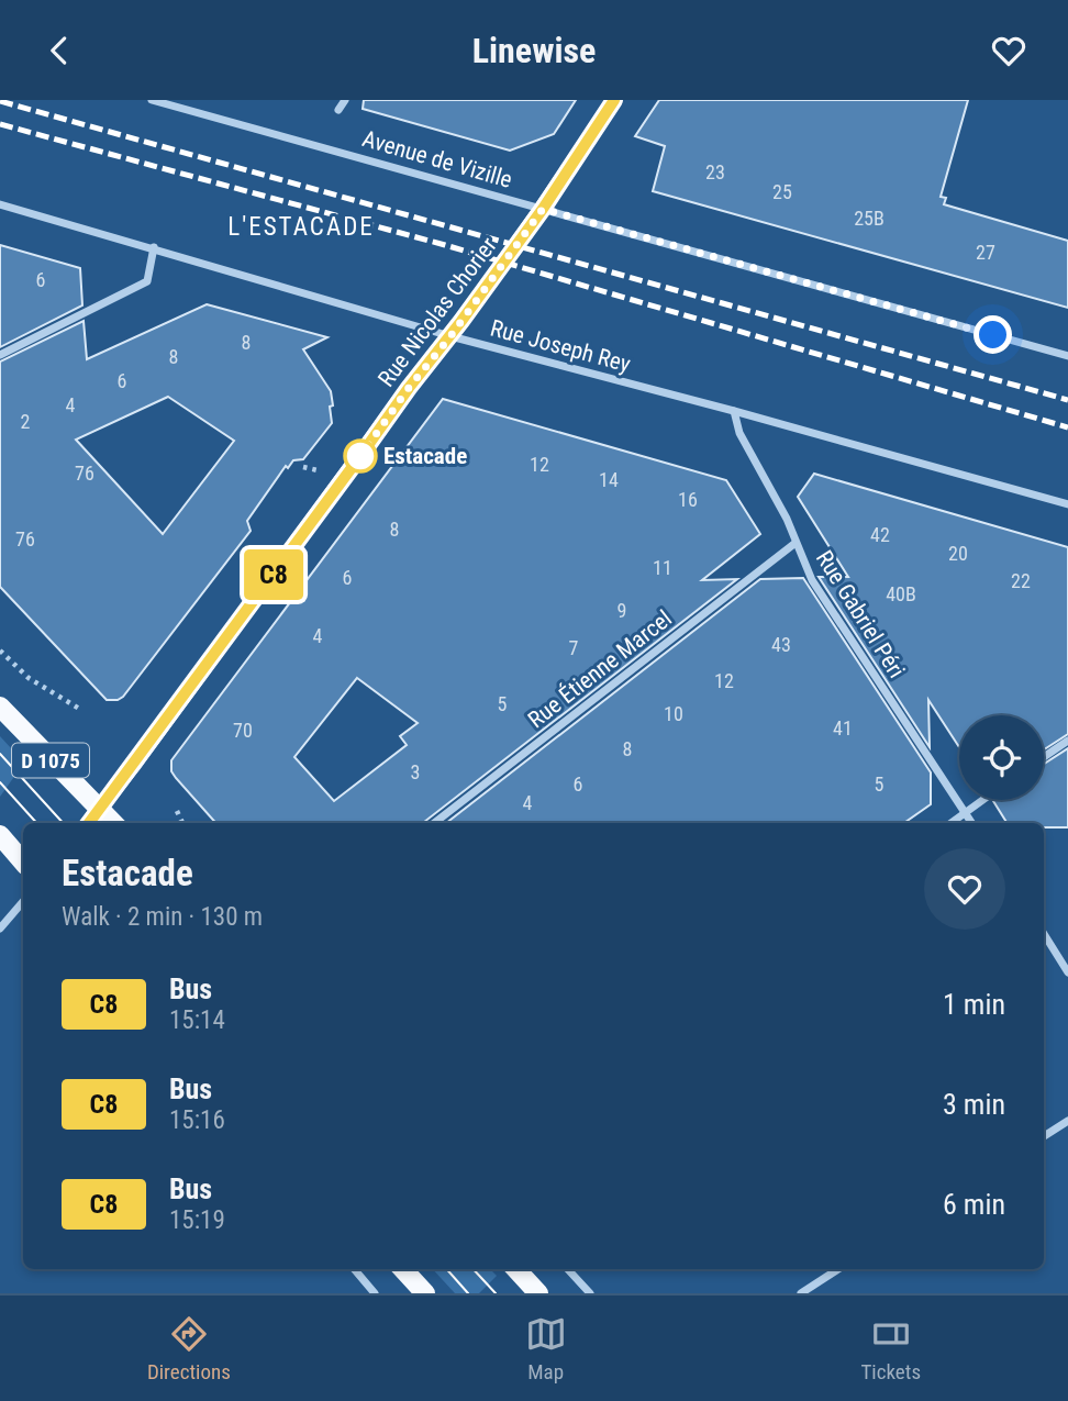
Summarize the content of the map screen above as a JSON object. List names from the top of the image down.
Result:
{
  "streets": {
    "main road": ["D 1075"],
    "street": [
      "Avenue de Vizille",
      "Rue Nicolas Chorier",
      "Rue Joseph Rey",
      "Rue Gabriel Péri",
      "Rue Étienne Marcel"
    ]
  },
  "crossings": [
    ["Avenue de Vizille", "Rue Nicolas Chorier"],
    ["Rue Nicolas Chorier", "Rue Joseph Rey"],
    ["Rue Nicolas Chorier", "D 1075"],
    ["Rue Joseph Rey", "Rue Gabriel Péri"],
    ["Rue Gabriel Péri", "Rue Étienne Marcel"]
  ],
  "districts": ["L'ESTACADE"],
  "places": ["Estacade"],
  "lines": ["bus line C8"],
  "house_numbers": [
    "23",
    "25",
    "25B",
    "27",
    "6",
    "8",
    "8",
    "6",
    "4",
    "2",
    "12",
    "76",
    "14",
    "16",
    "8",
    "42",
    "76",
    "20",
    "11",
    "6",
    "22",
    "40B",
    "9",
    "4",
    "43",
    "7",
    "12",
    "5",
    "10",
    "41",
    "70",
    "8",
    "3",
    "6",
    "5",
    "4"
  ],
  "page": {
    "header": "Linewise",
    "on_map": "C8",
    "heading": ["Estacade", "Walk · 2 min · 130 m"],
    "list": [
      {
        "mark": "C8",
        "name": "Bus",
        "note": "15:14",
        "value": "1 min"
      },
      {
        "mark": "C8",
        "name": "Bus",
        "note": "15:16",
        "value": "3 min"
      },
      {
        "mark": "C8",
        "name": "Bus",
        "note": "15:19",
        "value": "6 min"
      }
    ],
    "tabs": ["Directions", "Map", "Tickets"]
  }
}
